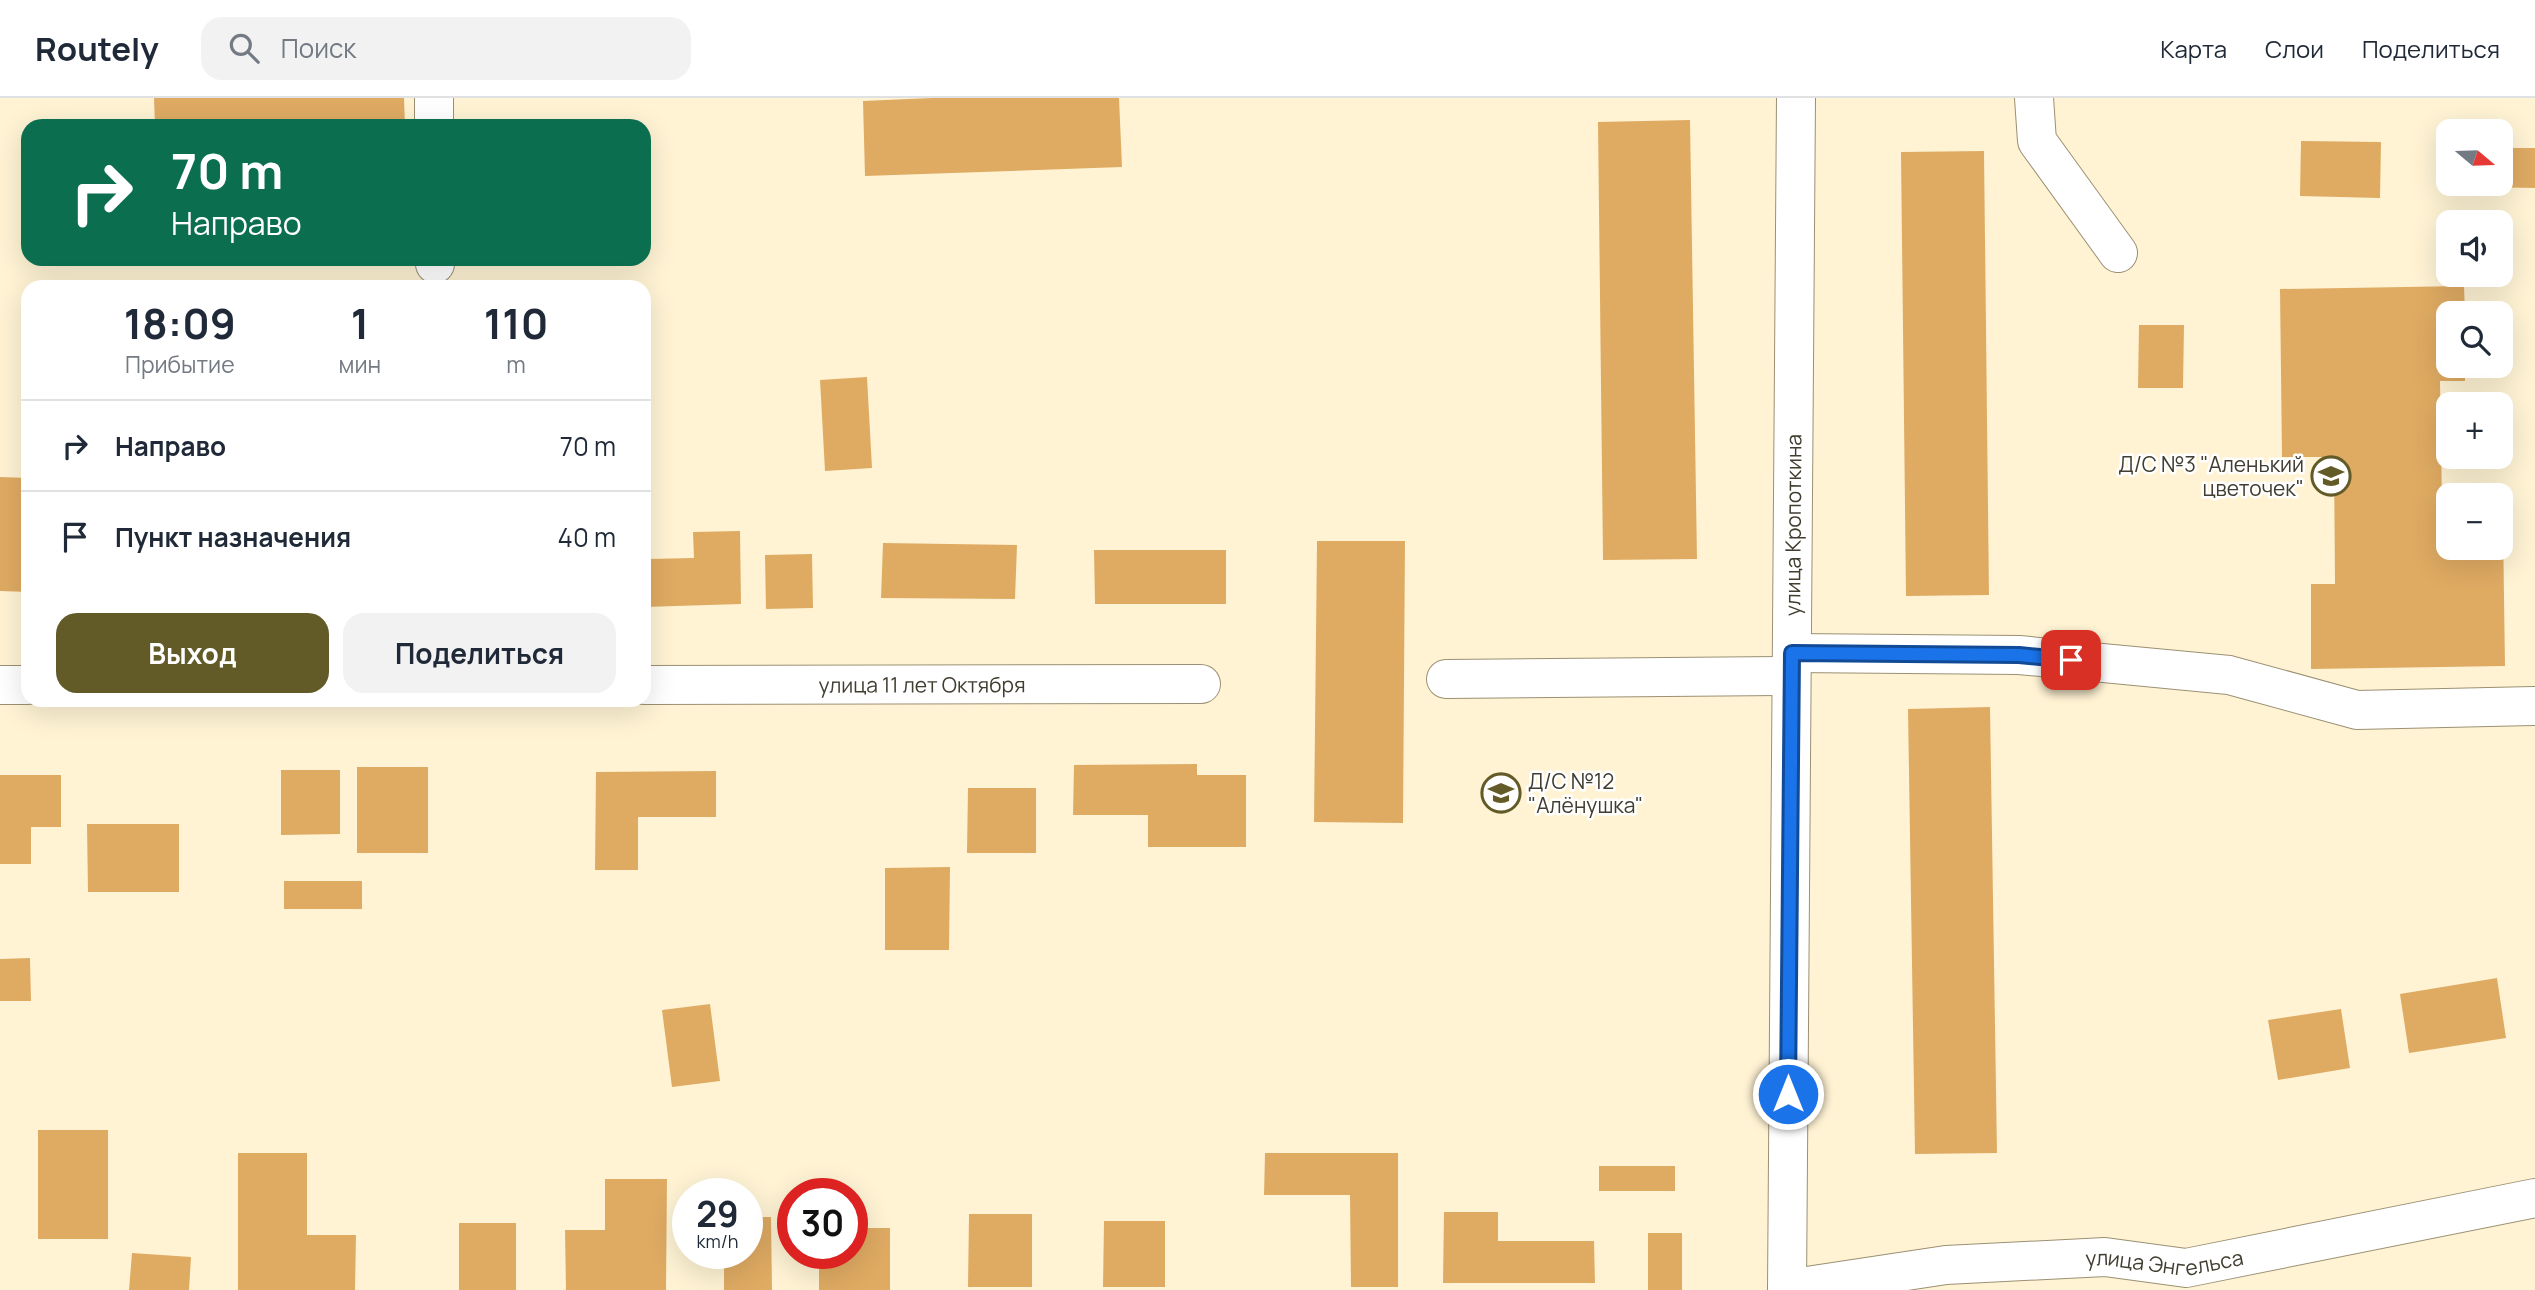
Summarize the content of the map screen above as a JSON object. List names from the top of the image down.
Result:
{
  "streets": {
    "street": ["улица Кропоткина", "улица 11 лет Октября", "улица Энгельса"]
  },
  "crossings": [
    ["улица Кропоткина", "улица Энгельса"]
  ],
  "places": {
    "school or university": ["Д/С №3 \"Аленький цветочек\"", "Д/С №12 \"Алёнушка\""]
  },
  "north": "right",
  "page": {
    "header": "Routely",
    "search": "Поиск",
    "nav": ["Карта", "Слои", "Поделиться"],
    "map_buttons": ["+", "−"],
    "turn": ["70 m", "Направо"],
    "eta": [
      "18:09",
      "Прибытие",
      "1",
      "мин",
      "110",
      "m"
    ],
    "list": [
      {
        "name": "Направо",
        "value": "70 m"
      },
      {
        "name": "Пункт назначения",
        "value": "40 m"
      }
    ],
    "buttons": ["Выход", "Поделиться"],
    "speed": "29 km/h",
    "limit": "30"
  }
}
